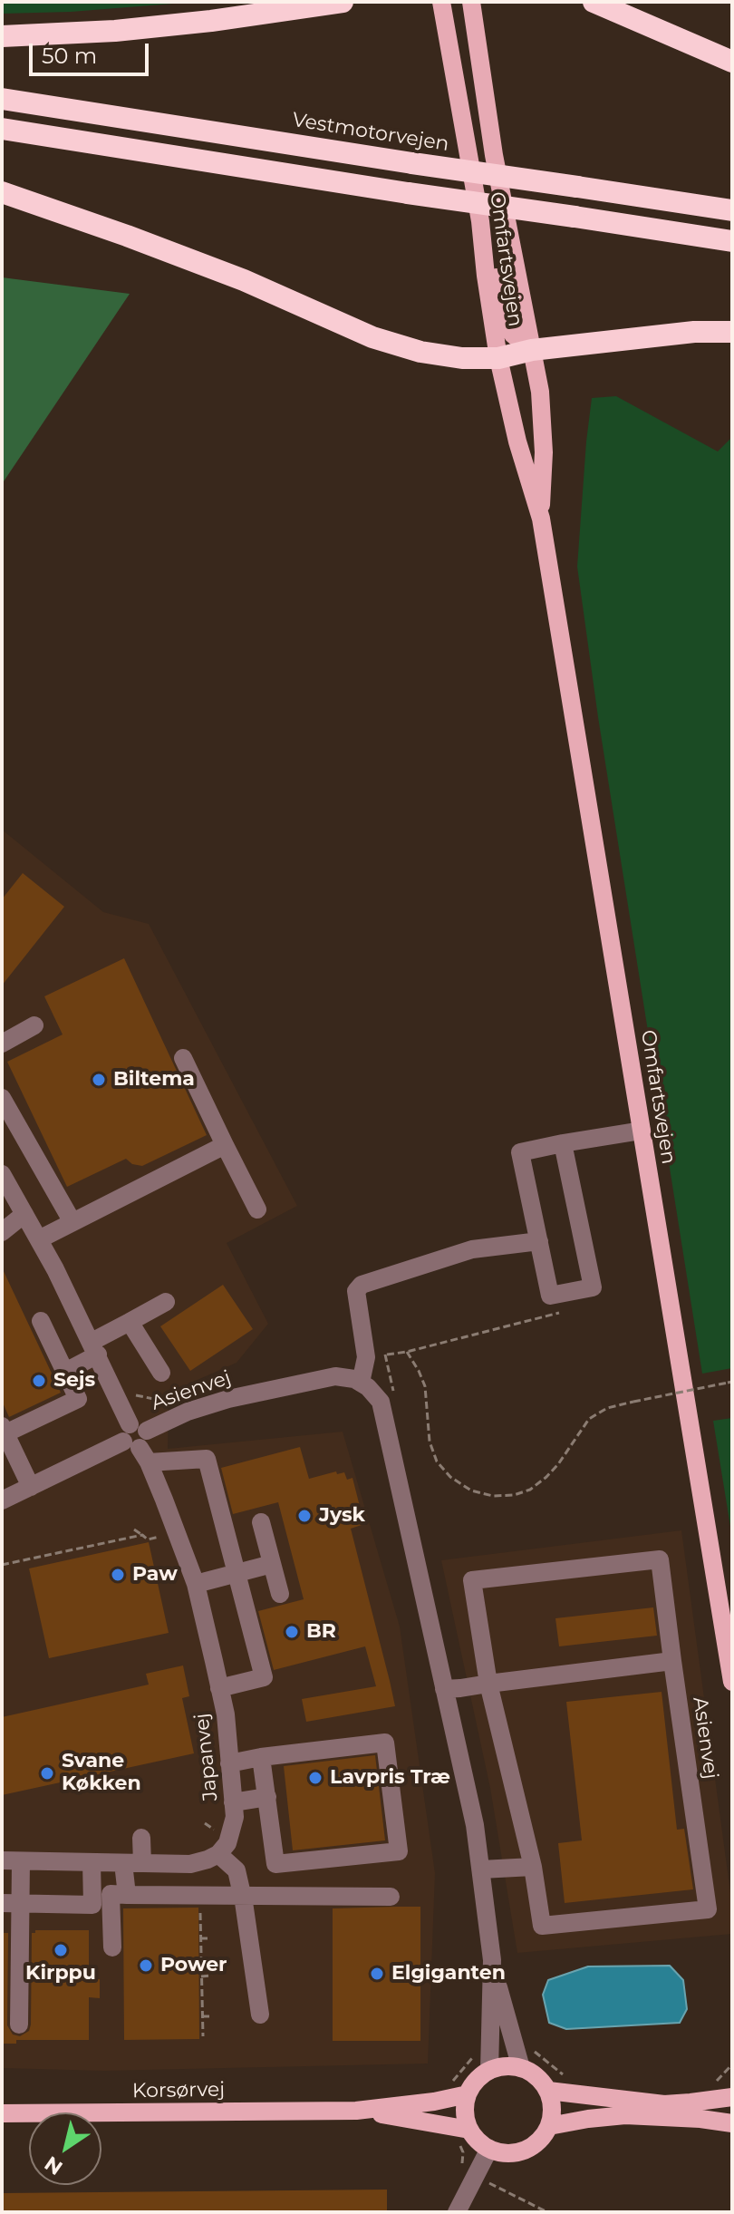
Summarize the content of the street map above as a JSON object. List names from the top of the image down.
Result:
{
  "streets": {
    "highway": ["Vestmotorvejen"],
    "main road": ["Omfartsvejen", "Korsørvej"],
    "street": ["Asienvej", "Japanvej"]
  },
  "crossings": [
    ["Asienvej", "Japanvej"]
  ],
  "places": [
    "Biltema",
    "Sejs",
    "Jysk",
    "Paw",
    "BR",
    "Svane Køkken",
    "Lavpris Træ",
    "Kirppu",
    "Power",
    "Elgiganten"
  ],
  "scale_bar": "50 m",
  "north": "bottom left"
}
